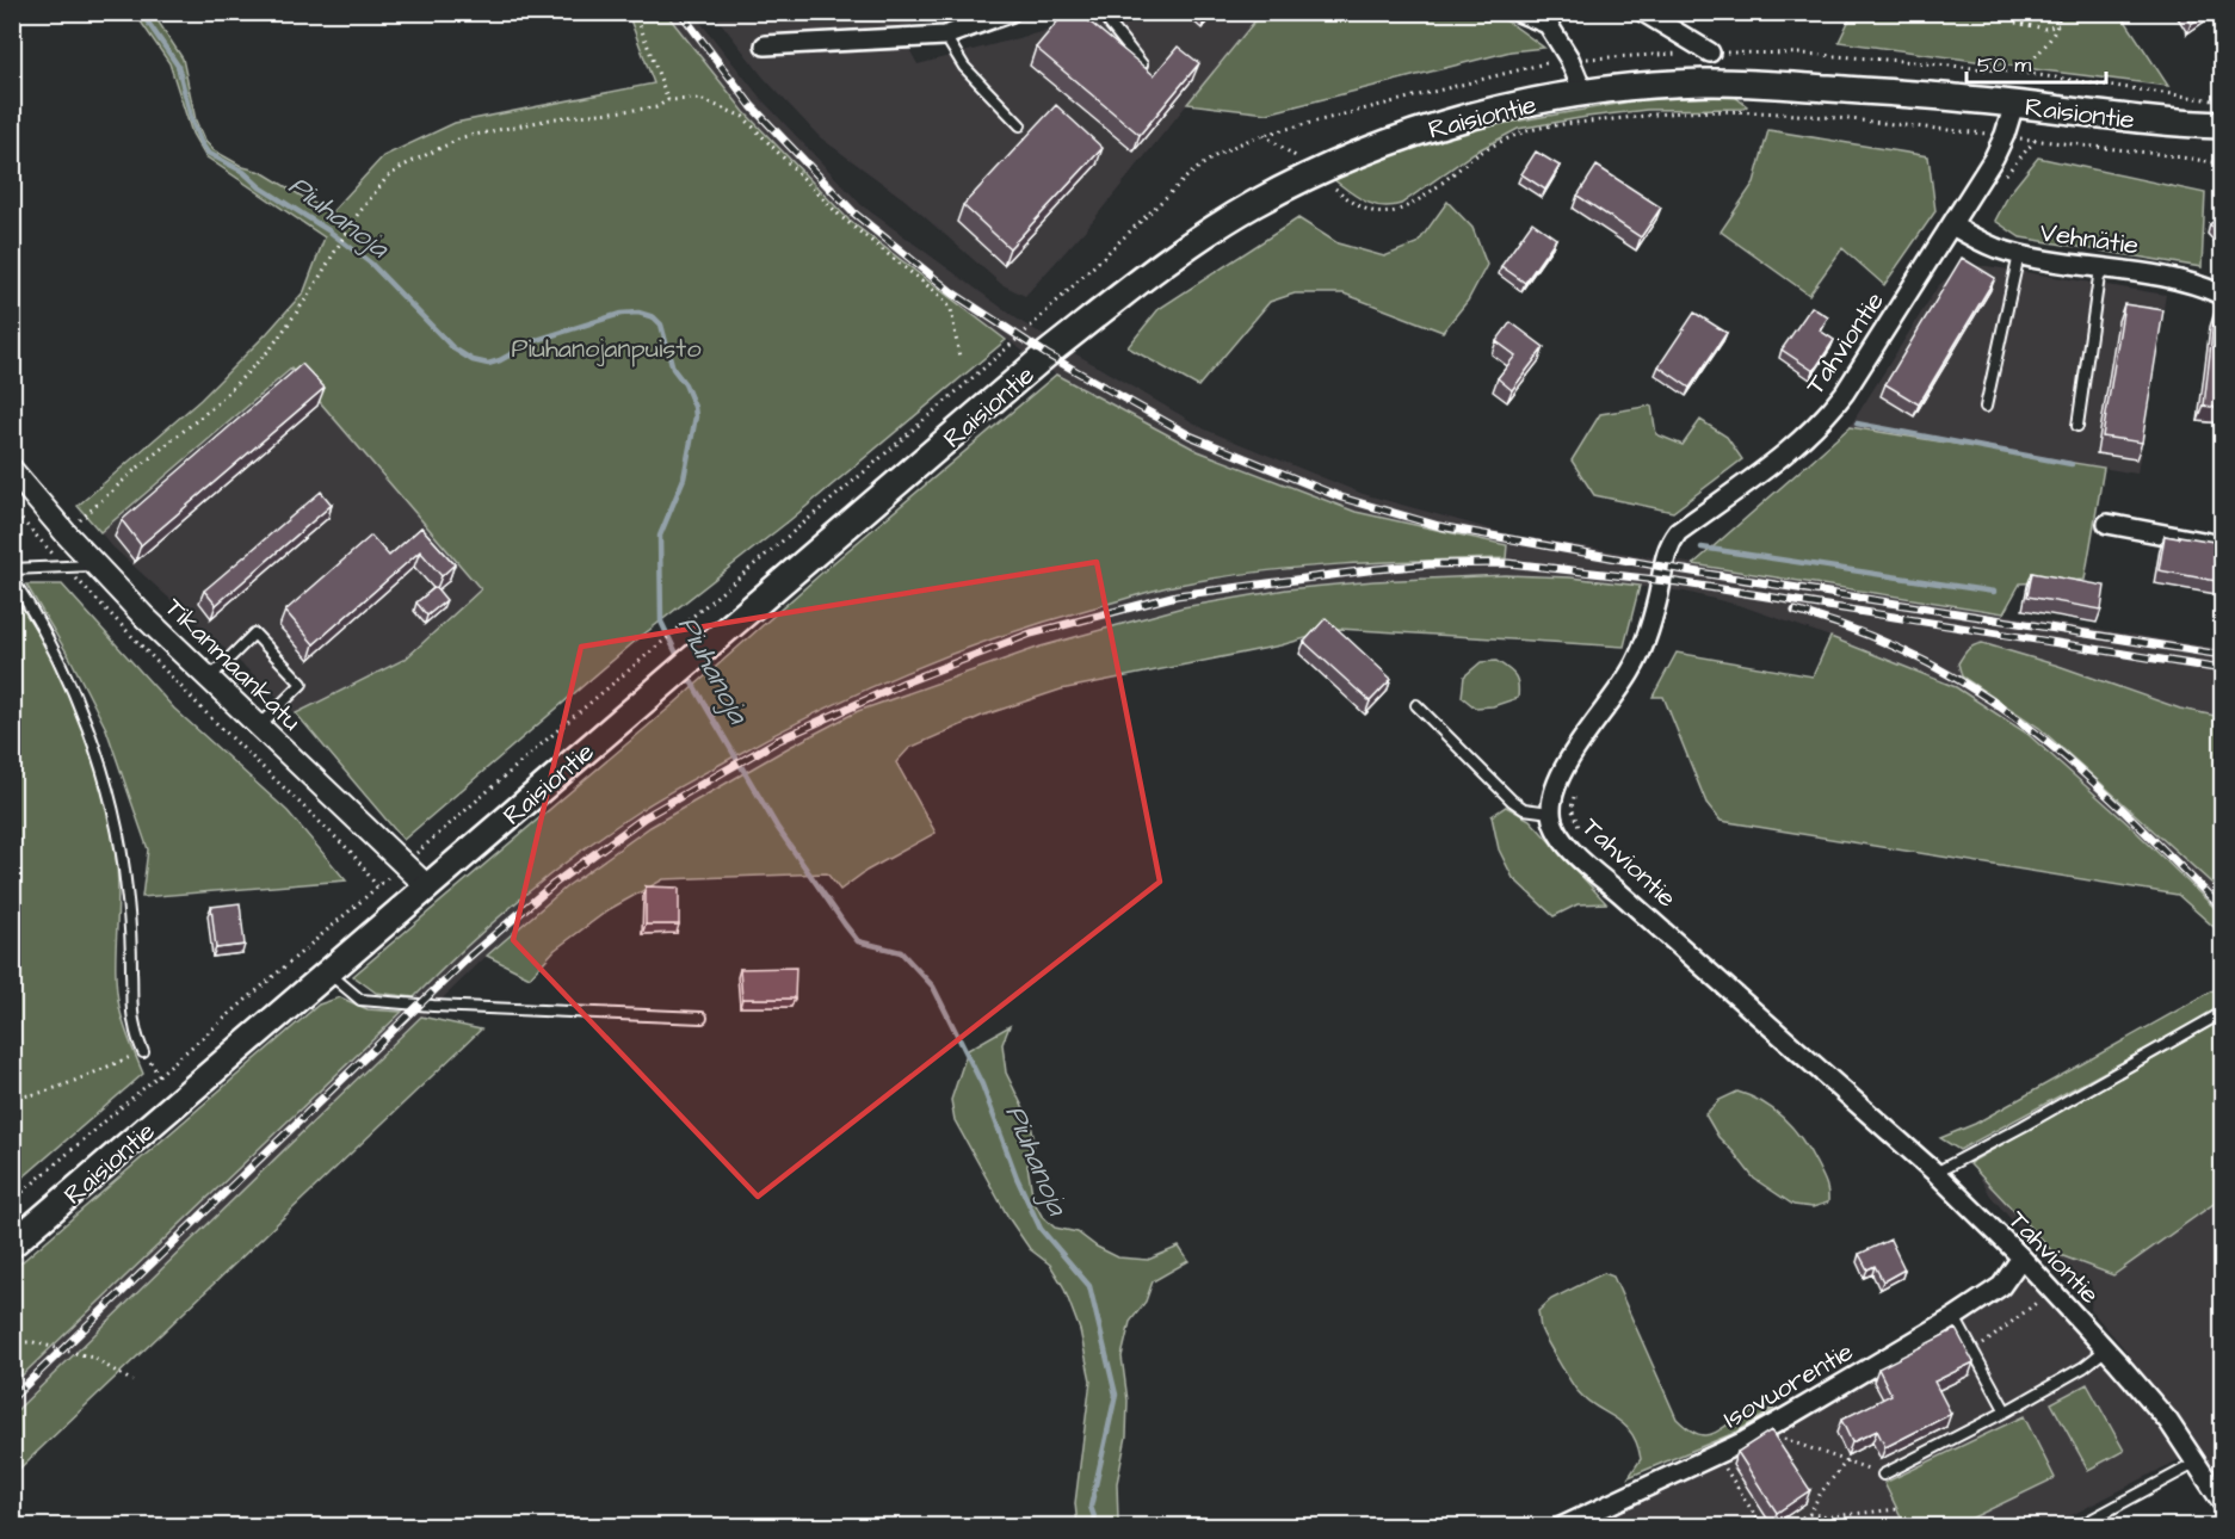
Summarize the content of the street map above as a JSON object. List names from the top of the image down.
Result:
{
  "streets": {
    "main road": ["Raisiontie"],
    "street": [
      "Vehnätie",
      "Tahviontie",
      "Tikanmaankatu",
      "Isovuorentie"
    ]
  },
  "crossings": [
    ["Raisiontie", "Tahviontie"],
    ["Raisiontie", "Tikanmaankatu"],
    ["Vehnätie", "Tahviontie"],
    ["Tahviontie", "Isovuorentie"]
  ],
  "water": ["Piuhanoja"],
  "parks": ["Piuhanojanpuisto"],
  "scale_bar": "50 m"
}
